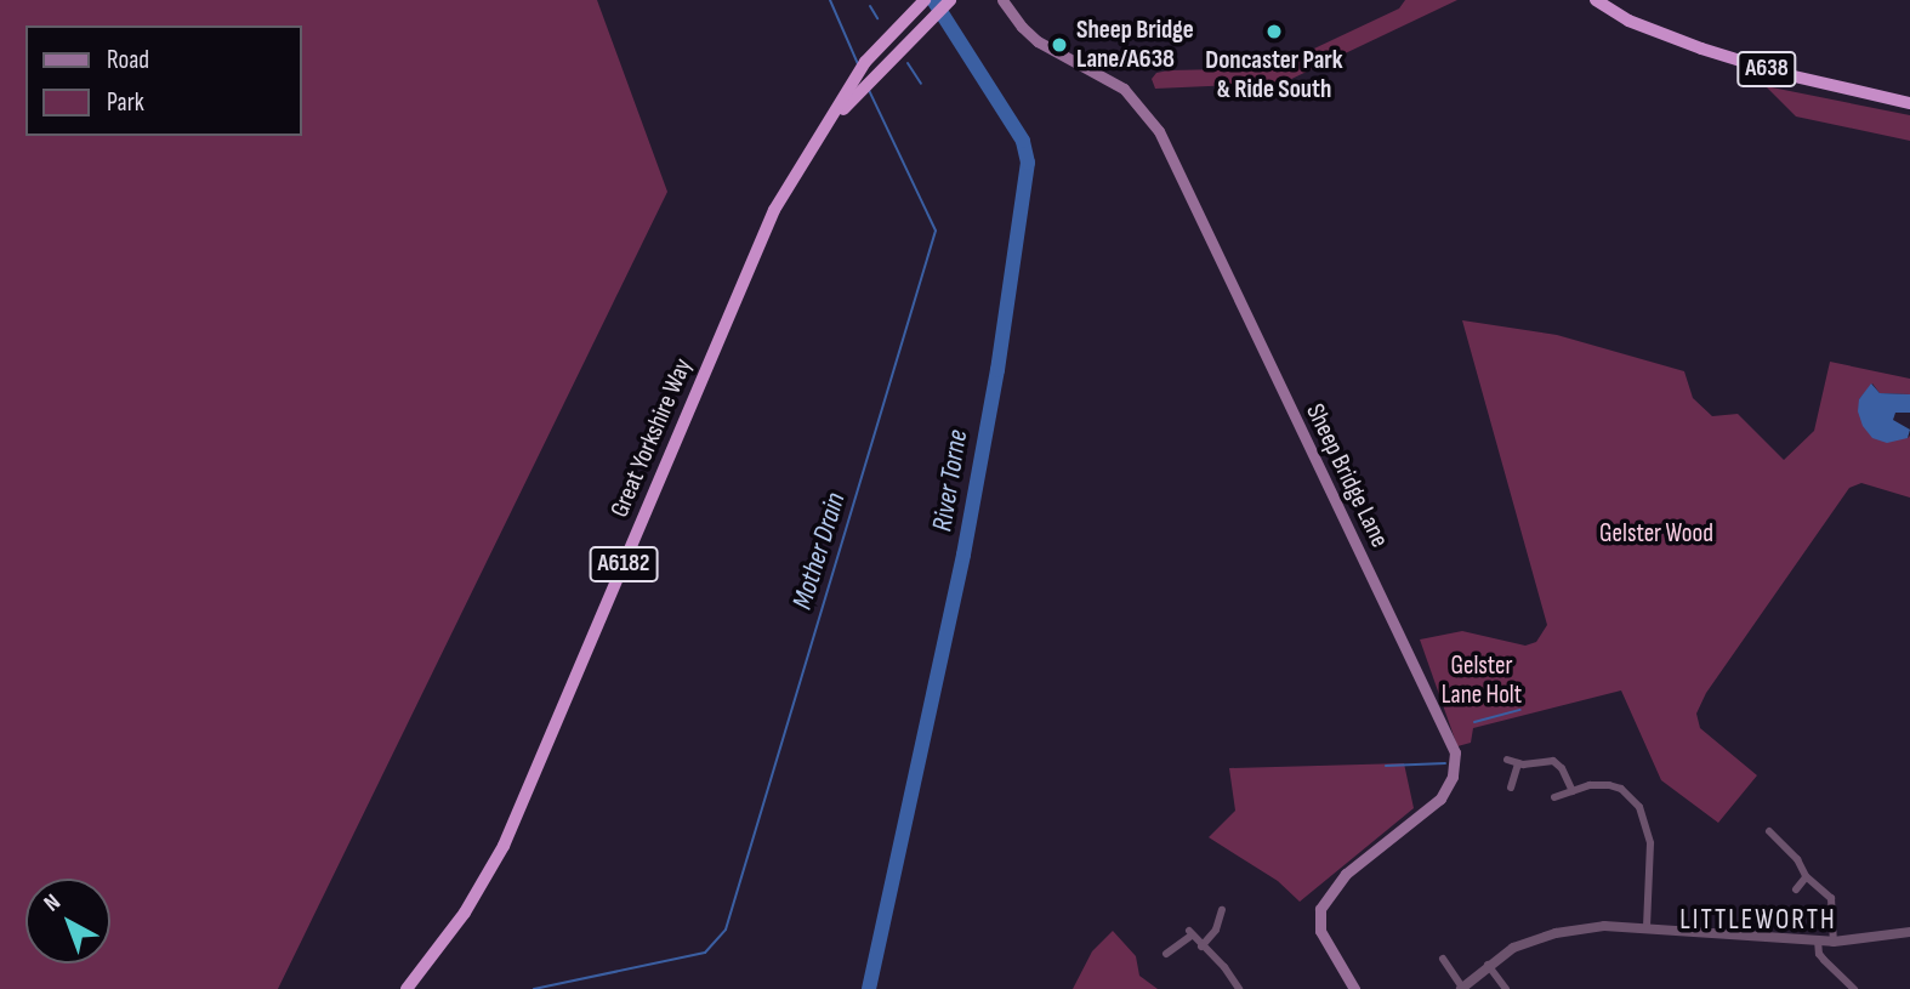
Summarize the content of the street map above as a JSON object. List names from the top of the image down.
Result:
{
  "streets": {
    "highway": ["A638", "Great Yorkshire Way", "A6182"],
    "main road": ["Sheep Bridge Lane"]
  },
  "districts": ["LITTLEWORTH"],
  "water": ["River Torne", "Mother Drain"],
  "parks": ["Gelster Wood", "Gelster Lane Holt"],
  "places": ["Doncaster Park & Ride South", "Sheep Bridge Lane/A638"],
  "legend": ["Road", "Park"],
  "north": "top left"
}
